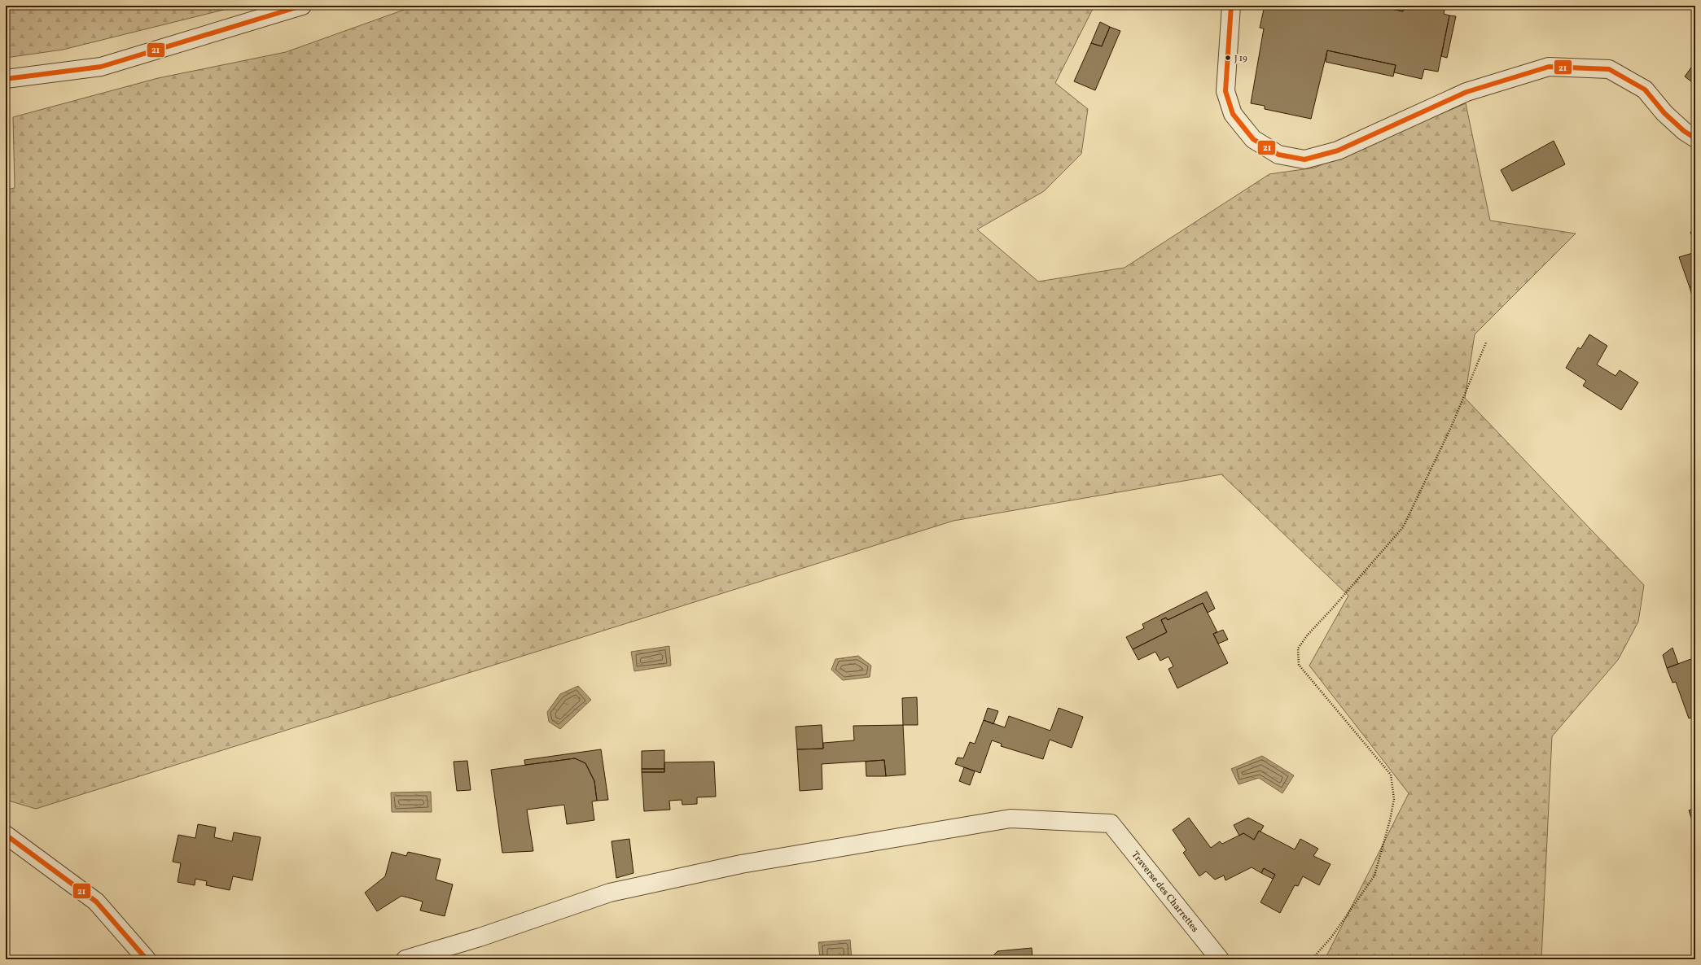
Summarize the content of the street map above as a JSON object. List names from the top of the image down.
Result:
{
  "streets": {
    "street": ["Traverse des Charrettes"]
  },
  "places": ["J 19"],
  "lines": ["transit line 21"]
}
